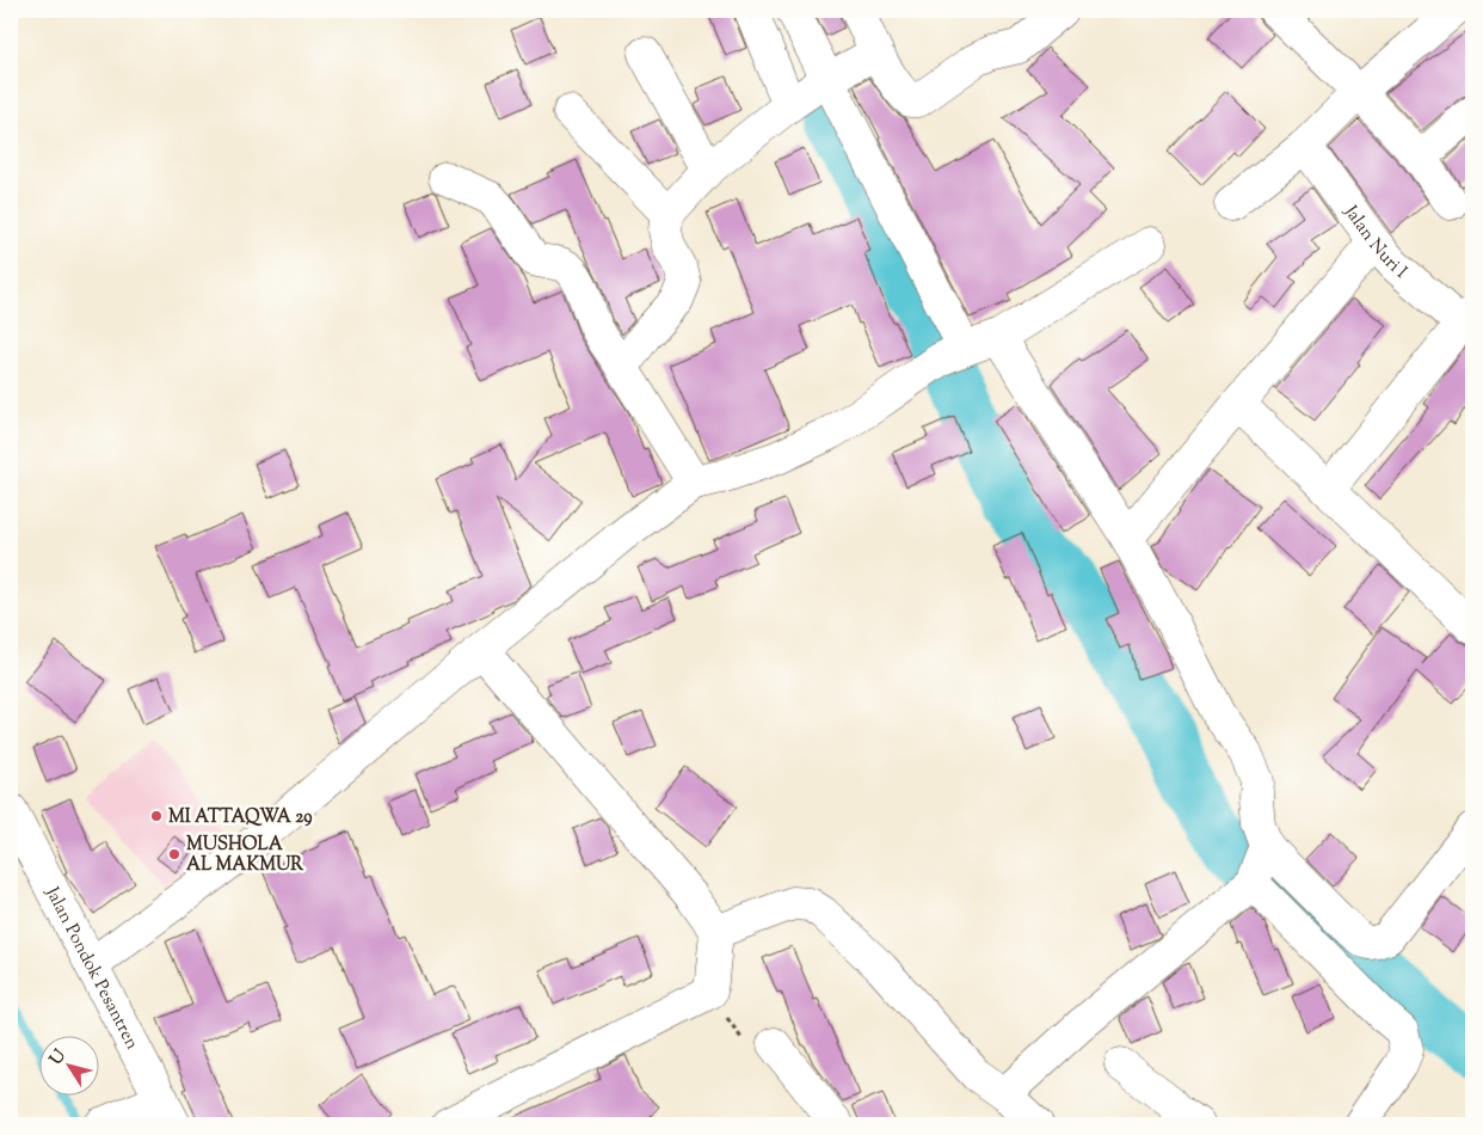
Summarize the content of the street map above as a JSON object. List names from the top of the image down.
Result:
{
  "streets": {
    "street": ["Jalan Nuri I", "Jalan Pondok Pesantren"]
  },
  "places": ["MI ATTAQWA 29", "MUSHOLA AL MAKMUR"],
  "north": "top left"
}
